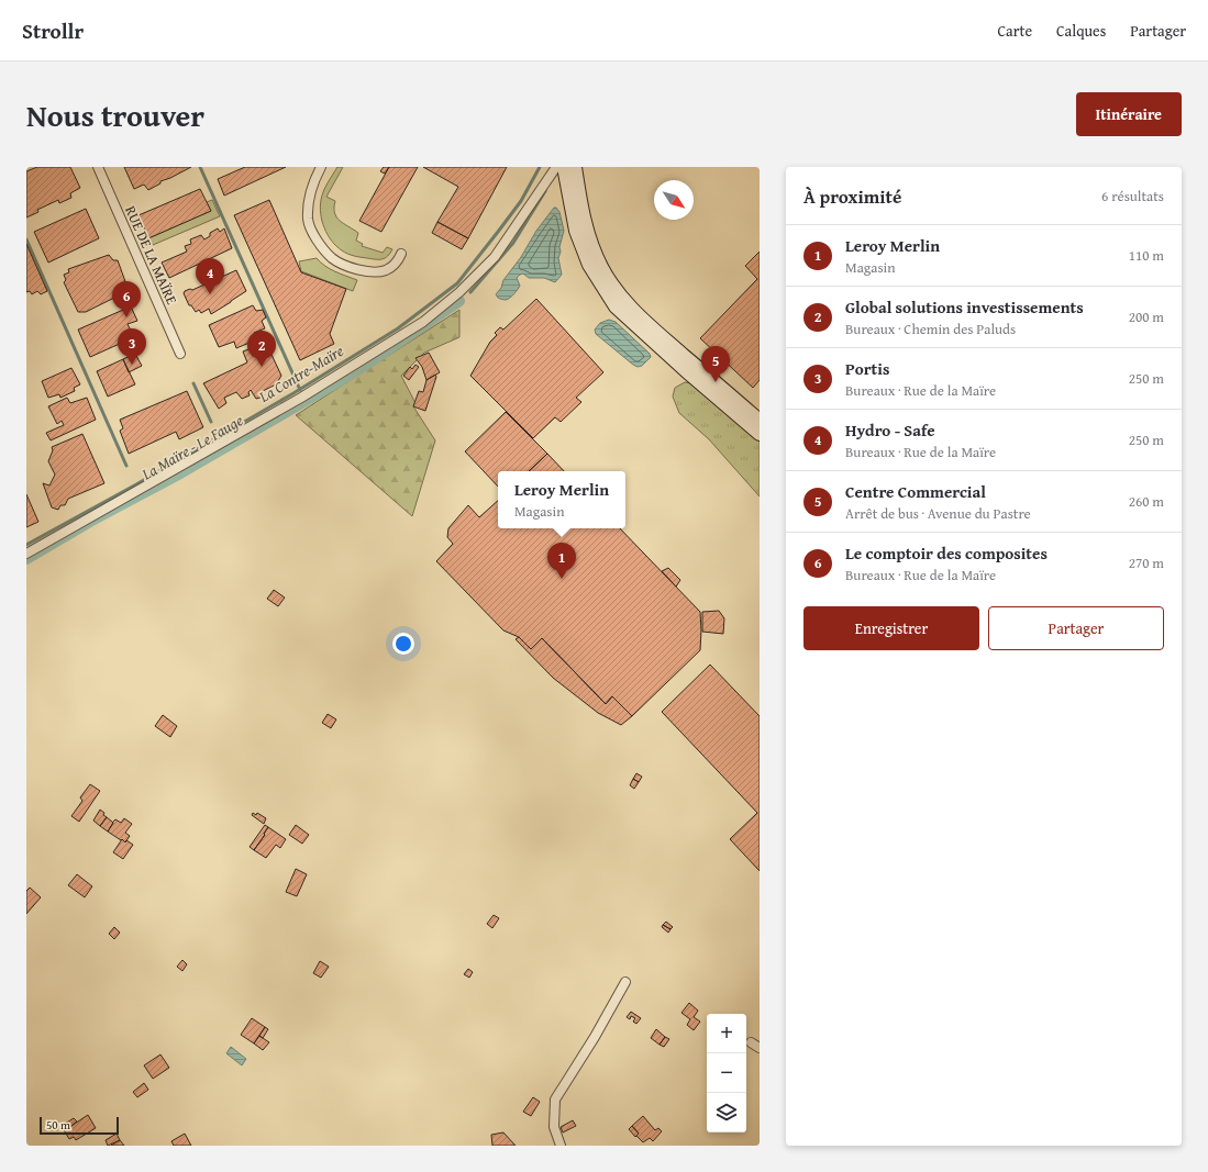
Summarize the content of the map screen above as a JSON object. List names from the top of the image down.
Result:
{
  "streets": {
    "street": ["RUE DE LA MAÏRE"]
  },
  "water": ["La Contre-Maïre", "La Maïre - Le Fauge"],
  "scale_bar": "50 m",
  "north": "bottom right",
  "page": {
    "header": "Strollr",
    "nav": ["Carte", "Calques", "Partager"],
    "title": "Nous trouver",
    "buttons": [
      "Itinéraire",
      ["Enregistrer", "Partager"]
    ],
    "heading": ["À proximité", "6 résultats"],
    "list": [
      {
        "mark": "1",
        "name": "Leroy Merlin",
        "note": "Magasin",
        "value": "110 m"
      },
      {
        "mark": "2",
        "name": "Global solutions investissements",
        "note": "Bureaux · Chemin des Paluds",
        "value": "200 m"
      },
      {
        "mark": "3",
        "name": "Portis",
        "note": "Bureaux · Rue de la Maïre",
        "value": "250 m"
      },
      {
        "mark": "4",
        "name": "Hydro - Safe",
        "note": "Bureaux · Rue de la Maïre",
        "value": "250 m"
      },
      {
        "mark": "5",
        "name": "Centre Commercial",
        "note": "Arrêt de bus · Avenue du Pastre",
        "value": "260 m"
      },
      {
        "mark": "6",
        "name": "Le comptoir des composites",
        "note": "Bureaux · Rue de la Maïre",
        "value": "270 m"
      }
    ],
    "pins": [
      "4",
      "6",
      "3",
      "2",
      "5",
      "1"
    ],
    "popup": ["Leroy Merlin", "Magasin"],
    "map_buttons": ["+", "−"],
    "scale": "50 m"
  }
}
